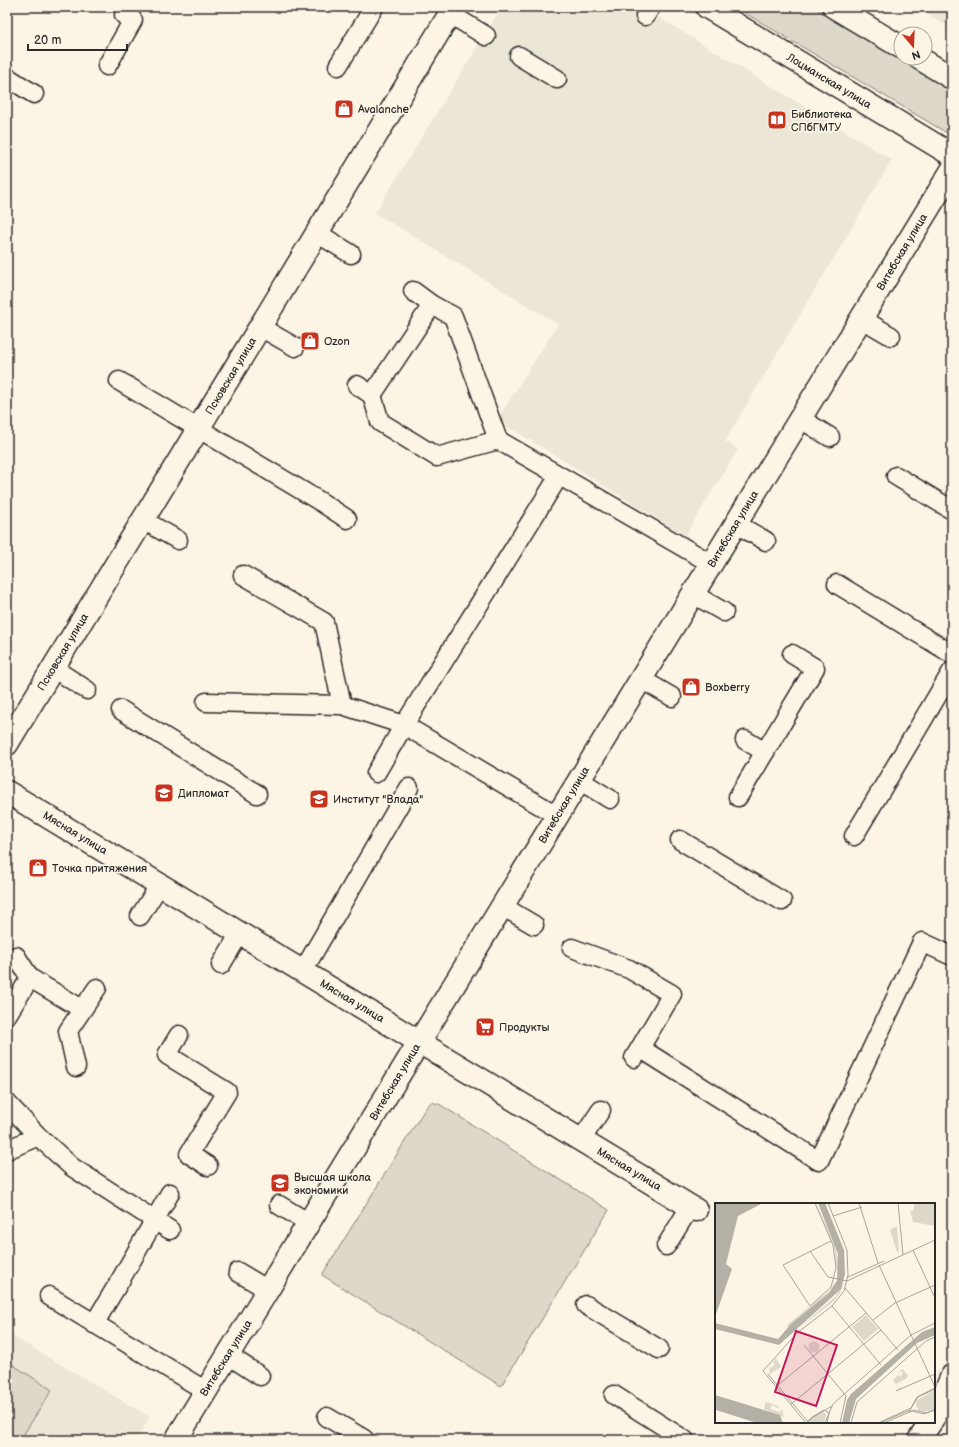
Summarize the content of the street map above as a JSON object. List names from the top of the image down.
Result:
{
  "streets": {
    "street": [
      "Лоцманская улица",
      "Витебская улица",
      "Псковская улица",
      "Мясная улица"
    ]
  },
  "crossings": [
    ["Витебская улица", "Мясная улица"]
  ],
  "places": {
    "shop": [
      "Avalanche",
      "Ozon",
      "Boxberry",
      "Точка притяжения"
    ],
    "library": ["Библиотека СПбГМТУ"],
    "school or university": ["Дипломат", "Институт \"Влада\"", "Высшая школа экономики"],
    "supermarket": ["Продукты"]
  },
  "scale_bar": "20 m",
  "north": "bottom"
}
